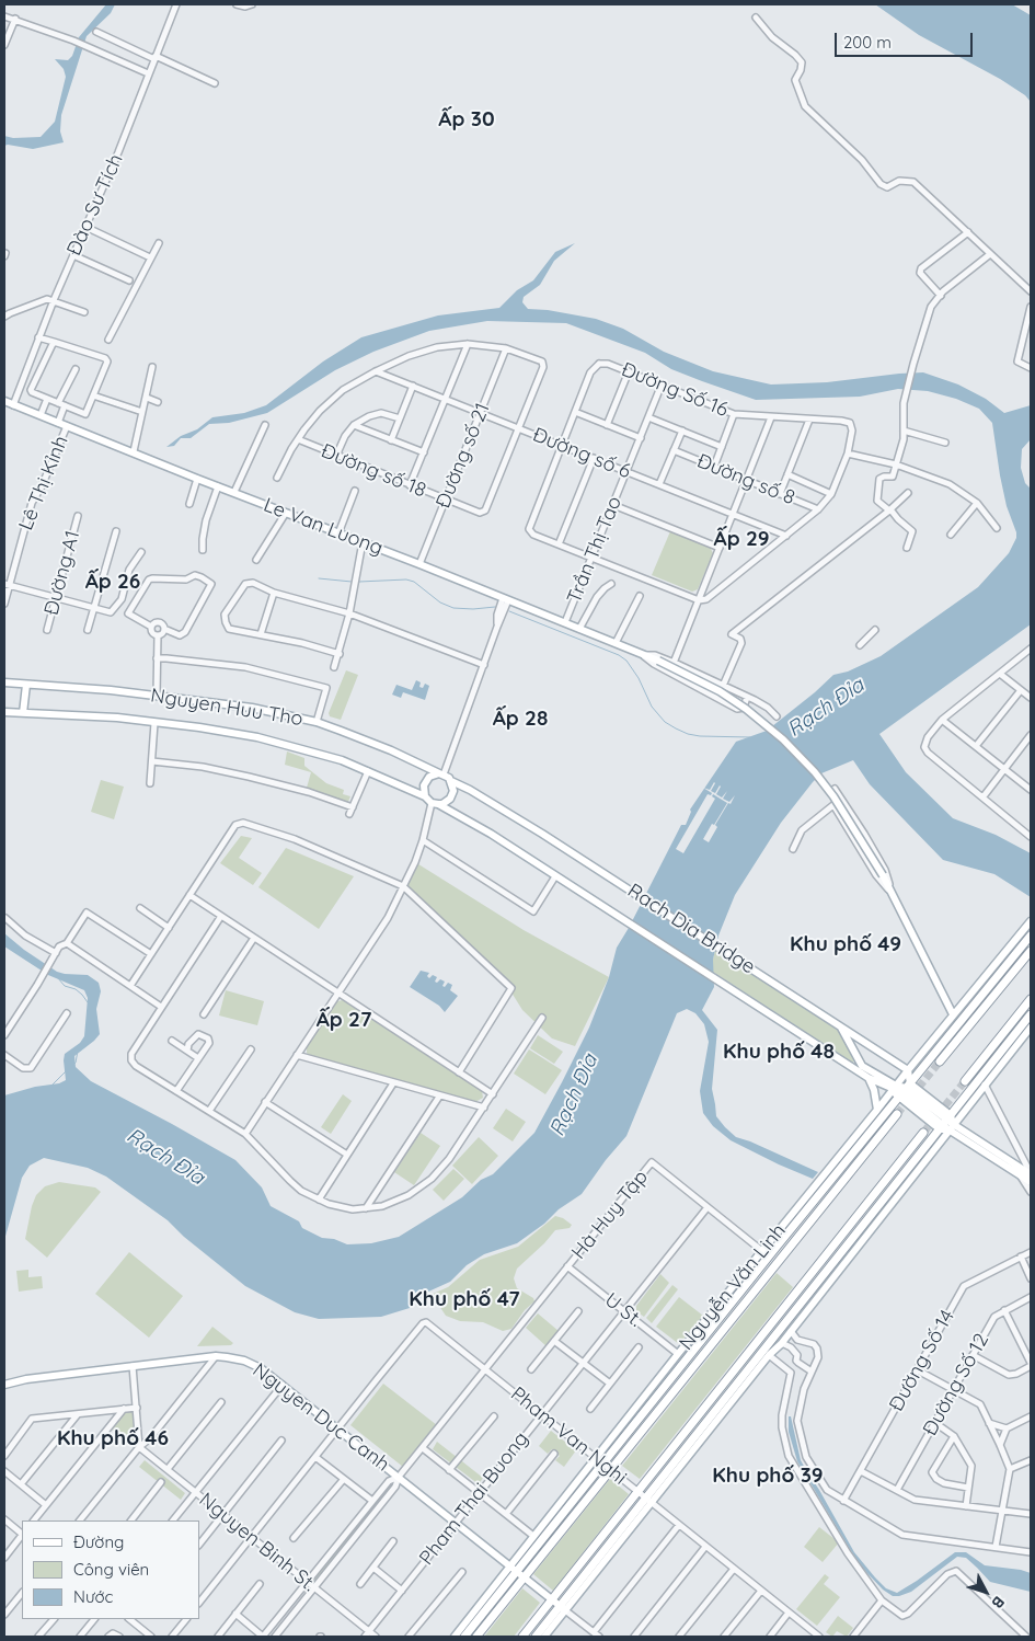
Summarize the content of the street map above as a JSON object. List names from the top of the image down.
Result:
{
  "streets": {
    "highway": ["Nguyễn Văn Linh"],
    "main road": [
      "Le Van Luong",
      "Nguyen Huu Tho",
      "Rach Dia Bridge",
      "Nguyen Duc Canh"
    ],
    "street": [
      "Đào Sư Tích",
      "Đường Số 16",
      "Đường số 6",
      "Đường số 21",
      "Đường số 18",
      "Đường số 8",
      "Lê Thị Kỉnh",
      "Trần Thị Tao",
      "Đường A1",
      "Hà Huy Tập",
      "U St.",
      "Đường Số 14",
      "Đường Số 12",
      "Pham Van Nghi",
      "Pham Thai Buong",
      "Nguyen Binh St."
    ]
  },
  "crossings": [
    ["Đào Sư Tích", "Le Van Luong"],
    ["Đường Số 16", "Trần Thị Tao"],
    ["Đường số 6", "Đường số 21"],
    ["Đường số 6", "Đường số 18"],
    ["Đường số 6", "Trần Thị Tao"],
    ["Đường số 21", "Đường số 18"],
    ["Đường số 21", "Le Van Luong"],
    ["Lê Thị Kỉnh", "Le Van Luong"],
    ["Le Van Luong", "Trần Thị Tao"],
    ["Le Van Luong", "Nguyễn Văn Linh"],
    ["Nguyen Huu Tho", "Rach Dia Bridge"],
    ["Rach Dia Bridge", "Nguyễn Văn Linh"],
    ["Hà Huy Tập", "U St."],
    ["Hà Huy Tập", "Nguyen Duc Canh"],
    ["Hà Huy Tập", "Pham Van Nghi"],
    ["Hà Huy Tập", "Pham Thai Buong"],
    ["Nguyễn Văn Linh", "U St."],
    ["Nguyễn Văn Linh", "Nguyen Duc Canh"],
    ["Nguyễn Văn Linh", "Pham Van Nghi"],
    ["U St.", "Pham Thai Buong"],
    ["Nguyen Duc Canh", "Pham Van Nghi"],
    ["Nguyen Duc Canh", "Pham Thai Buong"],
    ["Pham Van Nghi", "Pham Thai Buong"],
    ["Pham Thai Buong", "Nguyen Binh St."]
  ],
  "districts": [
    "Ấp 30",
    "Ấp 29",
    "Ấp 26",
    "Ấp 28",
    "Khu phố 49",
    "Ấp 27",
    "Khu phố 48",
    "Khu phố 47",
    "Khu phố 46",
    "Khu phố 39"
  ],
  "water": ["Rạch Đỉa"],
  "legend": ["Đường", "Công viên", "Nước"],
  "scale_bar": "200 m",
  "north": "bottom right"
}
